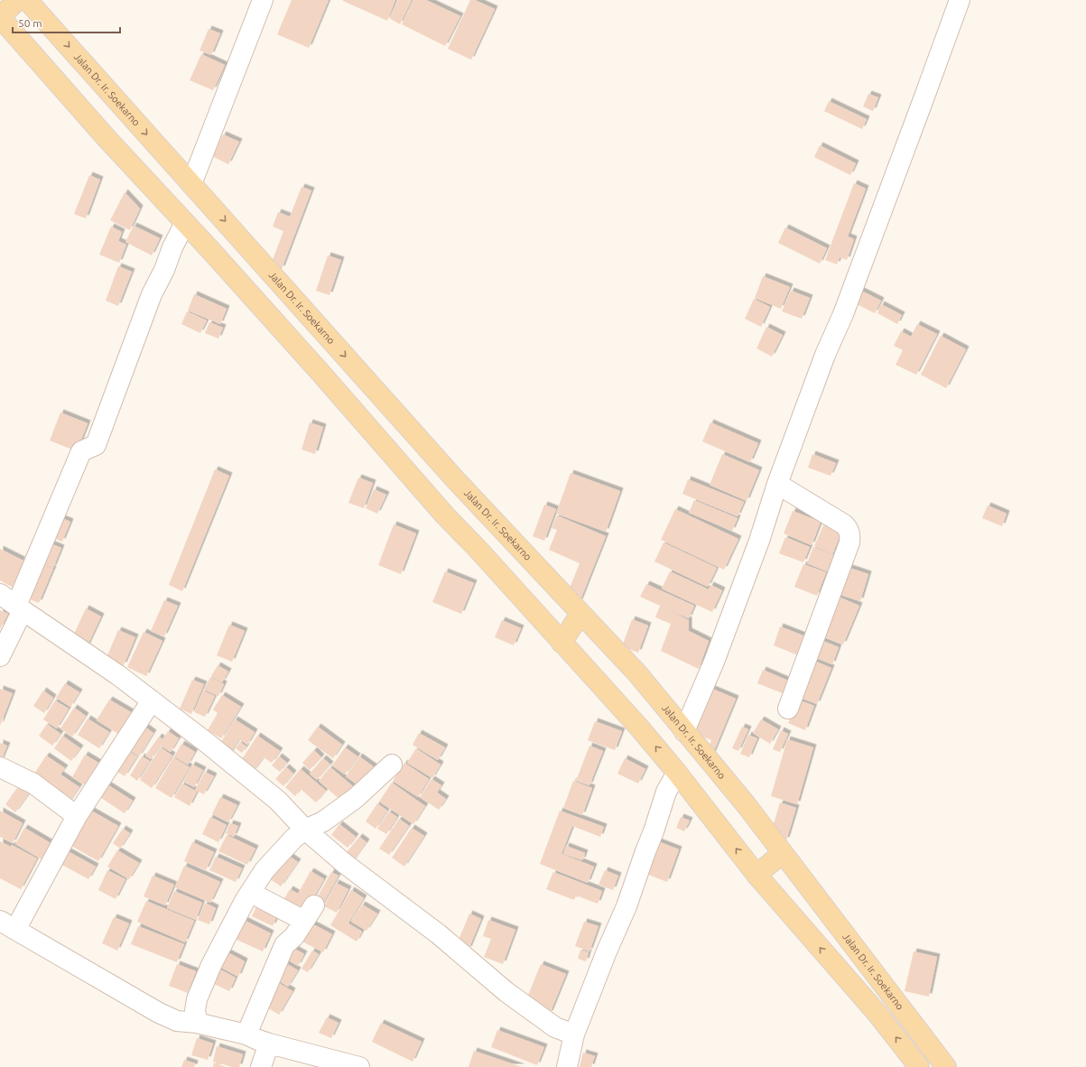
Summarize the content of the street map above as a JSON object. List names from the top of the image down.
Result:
{
  "streets": {
    "main road": ["Jalan Dr. Ir. Soekarno"]
  },
  "scale_bar": "50 m"
}
